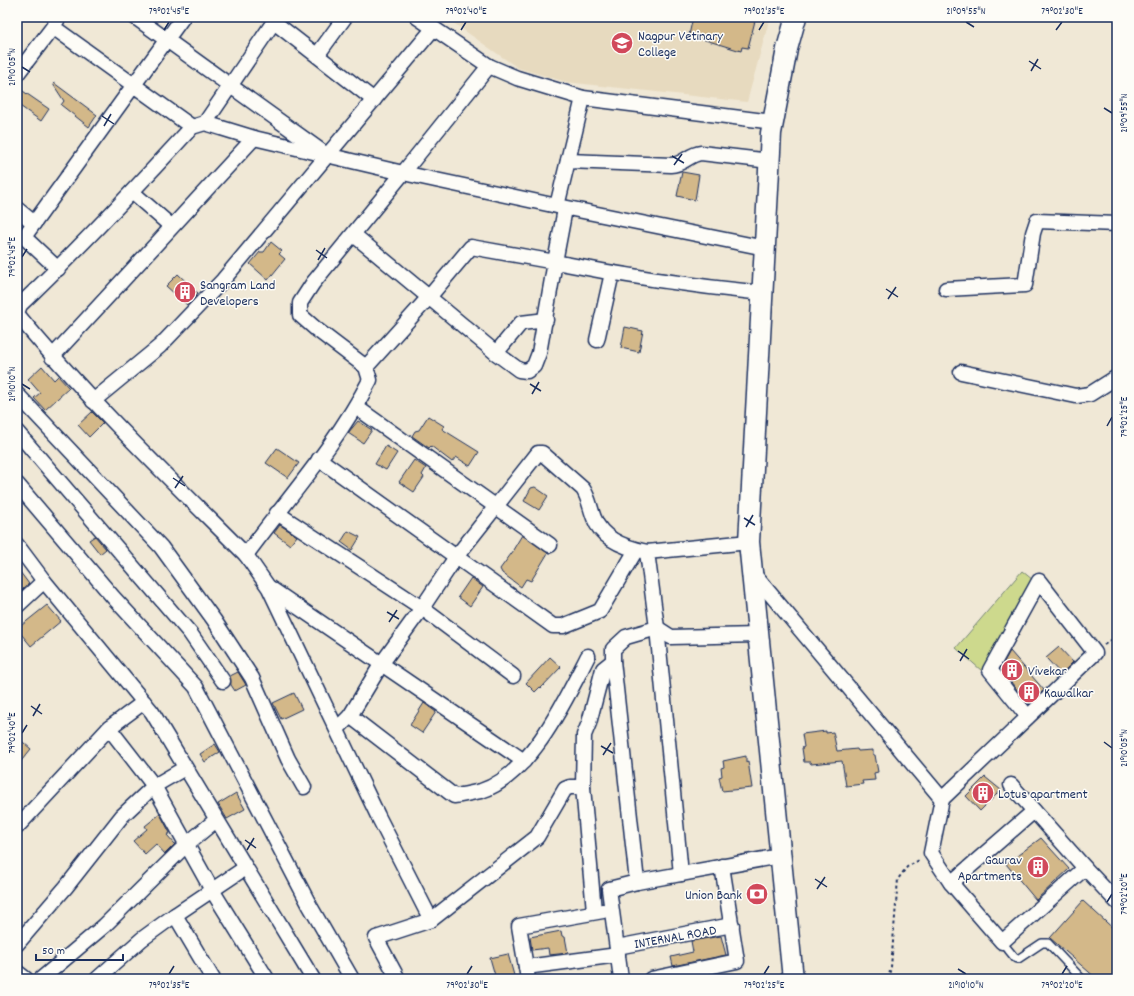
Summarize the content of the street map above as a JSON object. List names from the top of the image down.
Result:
{
  "streets": {
    "street": ["INTERNAL ROAD"]
  },
  "places": {
    "school or university": ["Nagpur Vetinary College"],
    "building": [
      "Sangram Land Developers",
      "Vivekar",
      "Kawalkar",
      "Lotus apartment",
      "Gaurav Apartments"
    ],
    "bank": ["Union Bank"]
  },
  "scale_bar": "50 m",
  "coordinates": [
    "79°02'45\"E",
    "79°02'40\"E",
    "79°02'35\"E",
    "21°09'55\"N",
    "79°02'30\"E",
    "21°10'05\"N",
    "21°10'10\"N",
    "79°02'25\"E",
    "79°02'20\"E"
  ]
}
